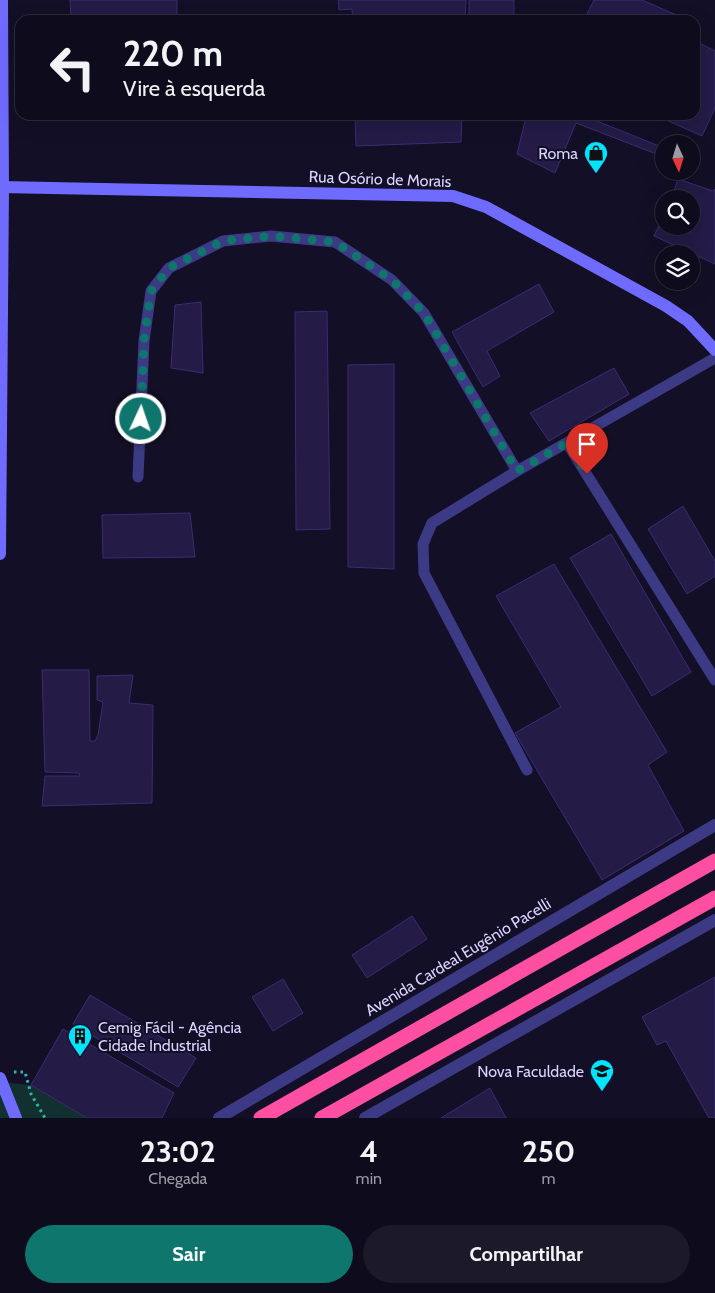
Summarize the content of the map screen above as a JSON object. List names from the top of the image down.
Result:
{
  "streets": {
    "street": ["Rua Osório de Morais", "Avenida Cardeal Eugênio Pacelli"]
  },
  "places": {
    "shop": ["Roma"],
    "building": ["Cemig Fácil - Agência Cidade Industrial"],
    "school or university": ["Nova Faculdade"]
  },
  "north": "bottom",
  "page": {
    "turn": ["220 m", "Vire à esquerda"],
    "eta": [
      "23:02",
      "Chegada",
      "4",
      "min",
      "250",
      "m"
    ],
    "buttons": ["Sair", "Compartilhar"]
  }
}
